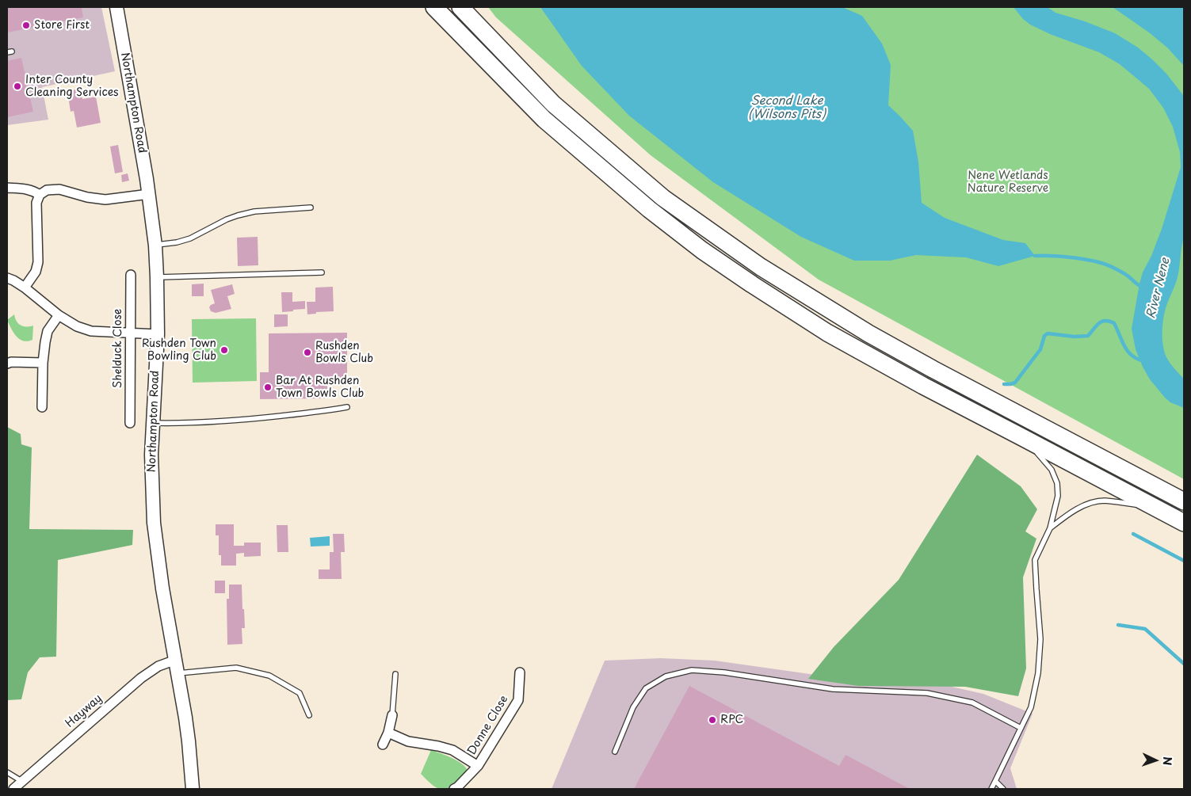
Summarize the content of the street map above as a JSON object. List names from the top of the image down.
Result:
{
  "streets": {
    "main road": ["Northampton Road"],
    "street": ["Shelduck Close", "Hayway", "Donne Close"]
  },
  "crossings": [
    ["Northampton Road", "Hayway"]
  ],
  "water": ["Second Lake (Wilsons Pits)", "River Nene"],
  "parks": ["Nene Wetlands Nature Reserve"],
  "places": [
    "Store First",
    "Inter County Cleaning Services",
    "Rushden Town Bowling Club",
    "Rushden Bowls Club",
    "Bar At Rushden Town Bowls Club",
    "RPC"
  ],
  "north": "right"
}
